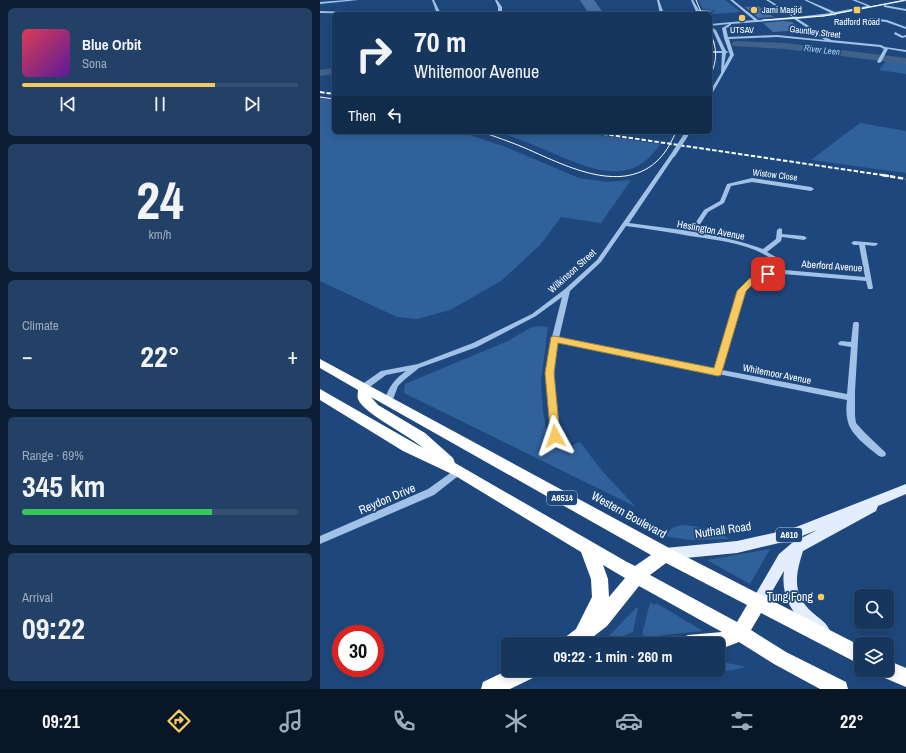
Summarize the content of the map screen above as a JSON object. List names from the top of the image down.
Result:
{
  "streets": {
    "highway": [
      "A6514",
      "Western Boulevard",
      "Nuthall Road",
      "A610"
    ],
    "street": [
      "Gauntley Street",
      "Wistow Close",
      "Heslington Avenue",
      "Aberford Avenue",
      "Wilkinson Street",
      "Whitemoor Avenue",
      "Reydon Drive"
    ]
  },
  "crossings": [
    ["Wistow Close", "Heslington Avenue"],
    ["Heslington Avenue", "Aberford Avenue"],
    ["Heslington Avenue", "Wilkinson Street"],
    ["Aberford Avenue", "Whitemoor Avenue"],
    ["Wilkinson Street", "Western Boulevard"],
    ["Western Boulevard", "Nuthall Road"]
  ],
  "water": ["River Leen"],
  "places": {
    "other": ["Jami Masjid", "UTSAV", "Tung Fong"],
    "transit": ["Radford Road"]
  },
  "page": {
    "turn": ["70 m", "Whitemoor Avenue"],
    "song": ["Blue Orbit", "Sona"],
    "then": "Then",
    "tile": [
      ["24", "km/h"],
      "Climate",
      ["Range · 69%", "345 km"],
      ["Arrival", "09:22"]
    ],
    "heat": ["−", "22°", "+"],
    "limit": "30",
    "trip": "09:22 · 1 min · 260 m",
    "tabs": ["09:21", "22°"]
  }
}
